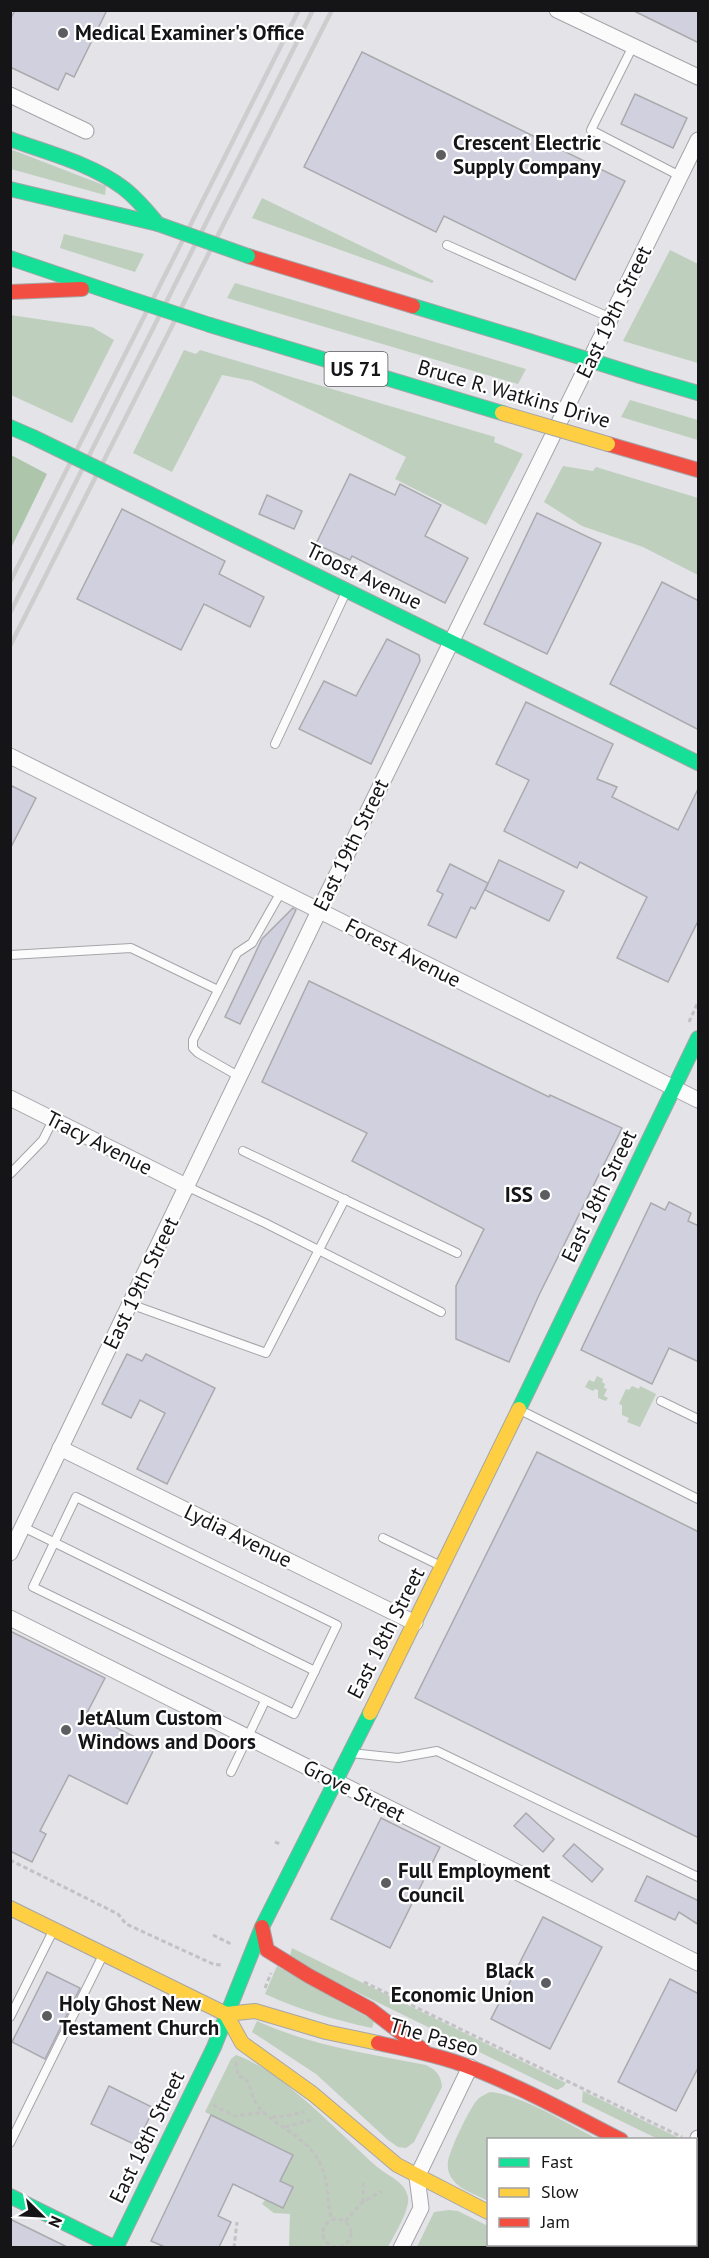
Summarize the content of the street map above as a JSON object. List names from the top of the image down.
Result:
{
  "streets": {
    "main road": [
      "US 71",
      "Bruce R. Watkins Drive",
      "Troost Avenue",
      "East 18th Street",
      "The Paseo"
    ],
    "street": [
      "East 19th Street",
      "Forest Avenue",
      "Tracy Avenue",
      "Lydia Avenue",
      "Grove Street"
    ]
  },
  "crossings": [
    ["East 19th Street", "Troost Avenue"],
    ["East 19th Street", "Forest Avenue"],
    ["East 19th Street", "Tracy Avenue"],
    ["East 19th Street", "Lydia Avenue"],
    ["Forest Avenue", "East 18th Street"],
    ["East 18th Street", "Lydia Avenue"],
    ["East 18th Street", "Grove Street"],
    ["East 18th Street", "The Paseo"]
  ],
  "places": [
    "Medical Examiner's Office",
    "Crescent Electric Supply Company",
    "ISS",
    "JetAlum Custom Windows and Doors",
    "Full Employment Council",
    "Black Economic Union",
    "Holy Ghost New Testament Church"
  ],
  "legend": ["Fast", "Slow", "Jam"],
  "north": "bottom right"
}
